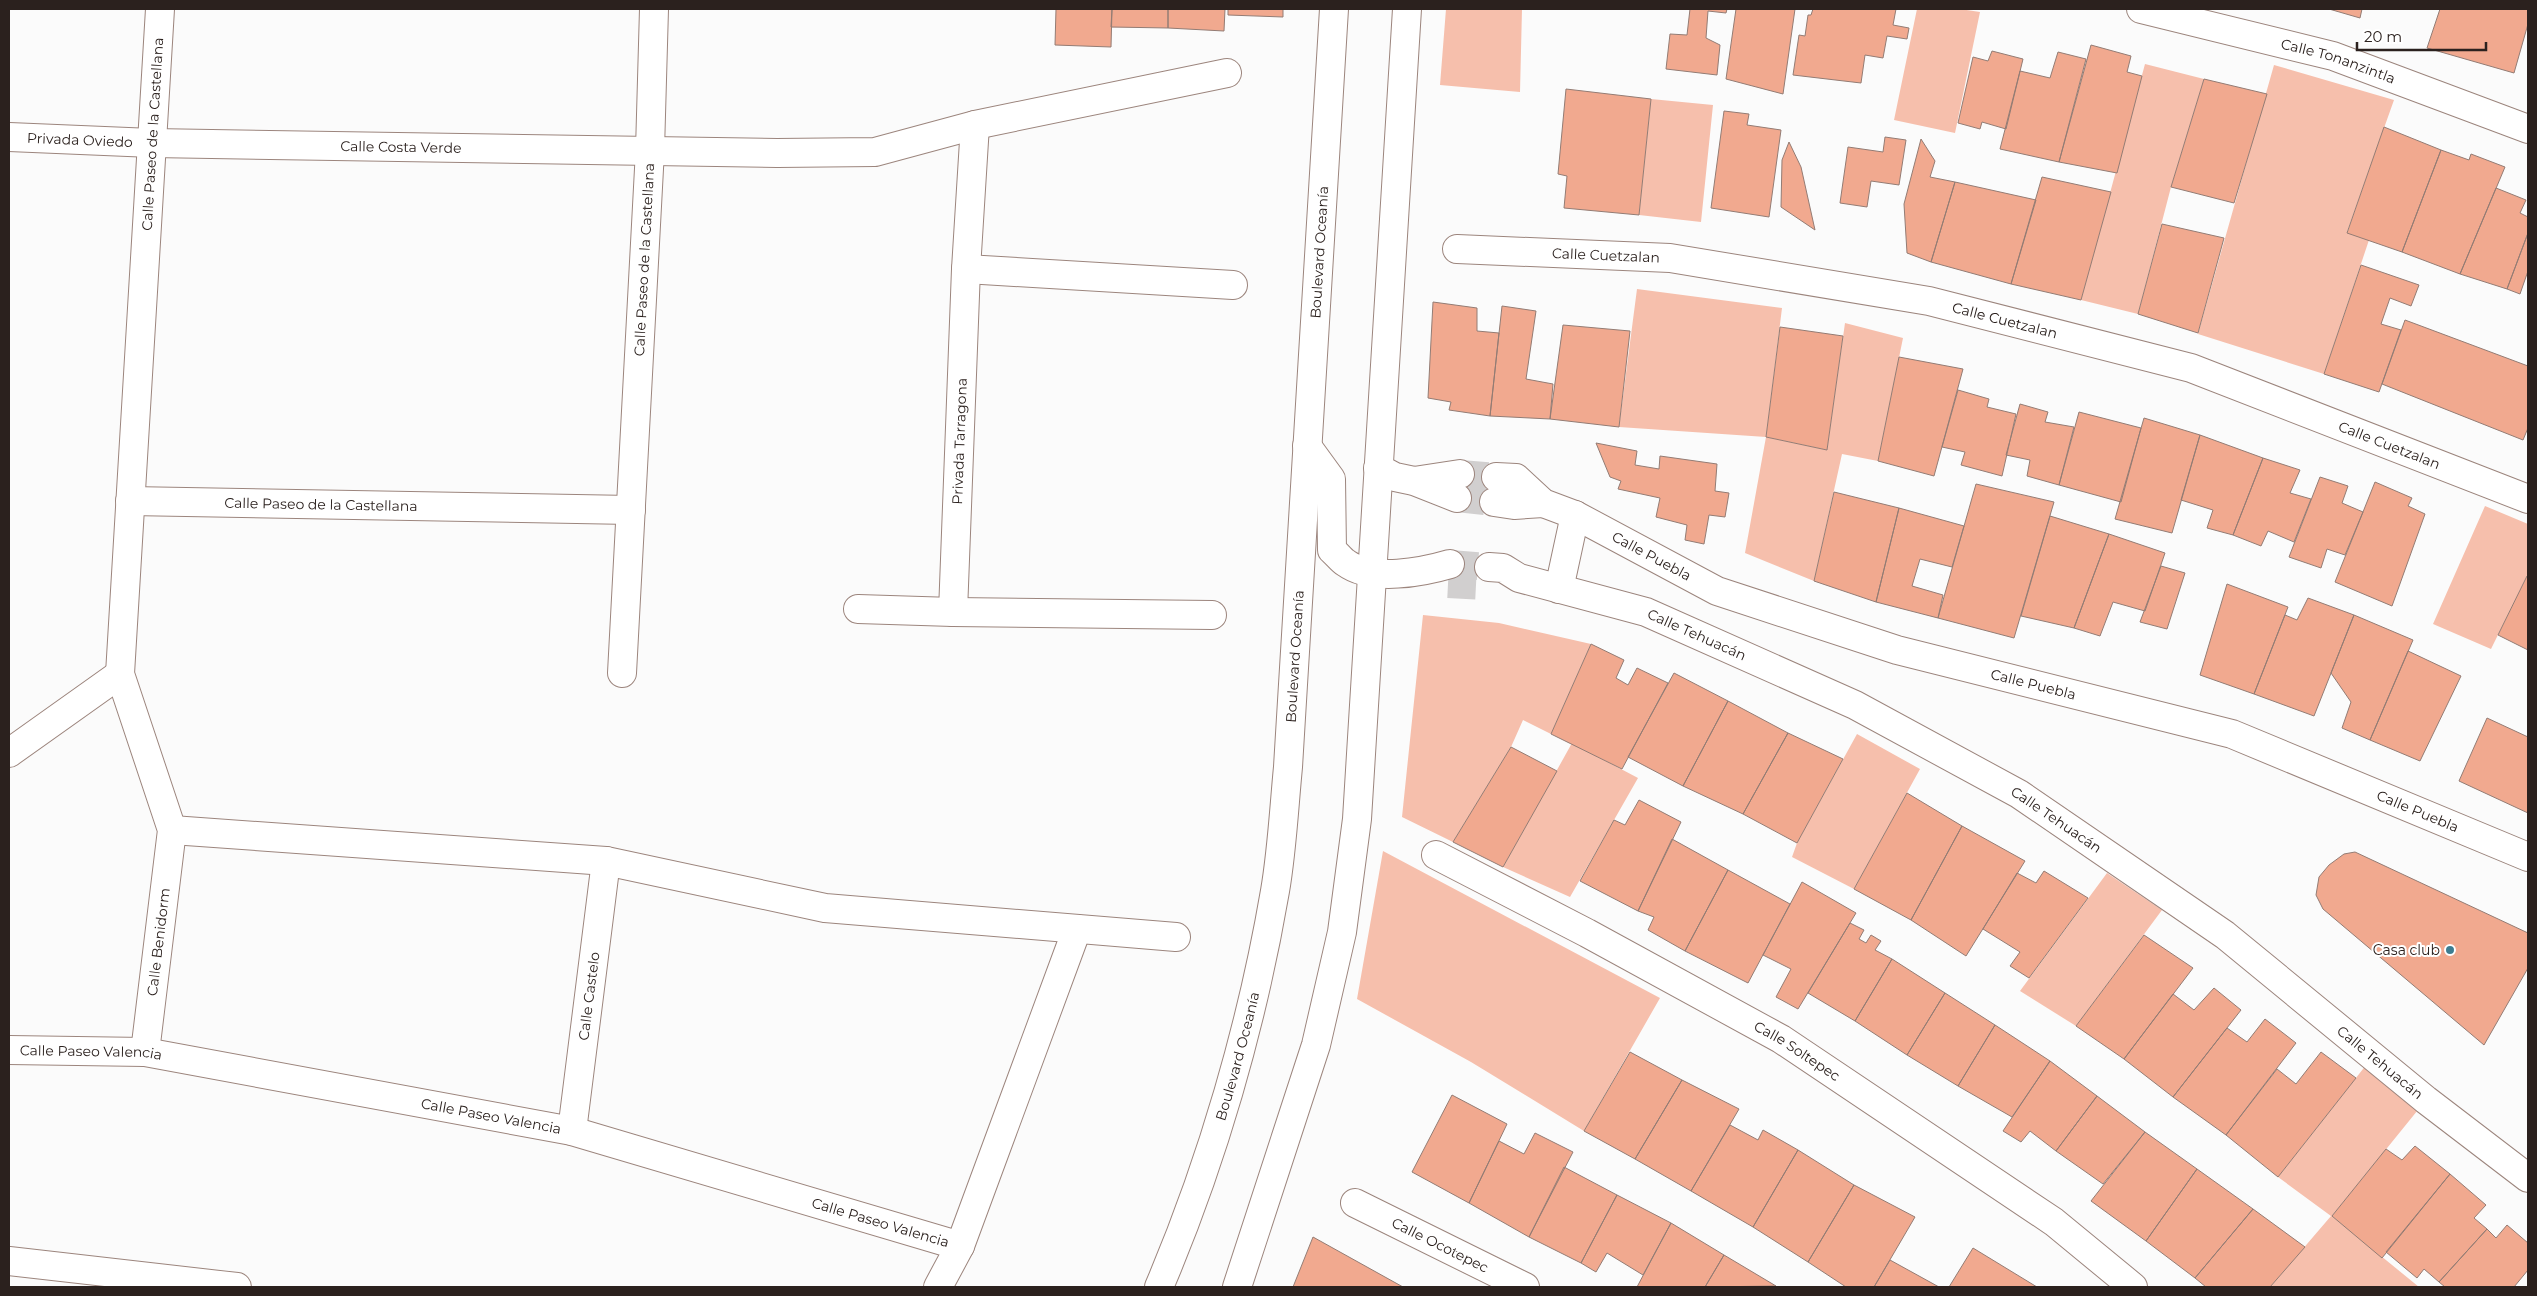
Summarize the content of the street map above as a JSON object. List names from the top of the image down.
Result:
{
  "streets": {
    "street": [
      "Calle Tonanzintla",
      "Calle Paseo de la Castellana",
      "Privada Oviedo",
      "Calle Costa Verde",
      "Boulevard Oceanía",
      "Calle Cuetzalan",
      "Privada Tarragona",
      "Calle Puebla",
      "Calle Tehuacán",
      "Calle Benidorm",
      "Calle Castelo",
      "Calle Soltepec",
      "Calle Paseo Valencia",
      "Calle Ocotepec"
    ]
  },
  "crossings": [
    ["Calle Paseo de la Castellana", "Privada Oviedo"],
    ["Calle Paseo de la Castellana", "Calle Costa Verde"],
    ["Calle Paseo de la Castellana", "Calle Benidorm"],
    ["Privada Oviedo", "Calle Costa Verde"],
    ["Calle Benidorm", "Calle Paseo Valencia"],
    ["Calle Castelo", "Calle Paseo Valencia"]
  ],
  "places": ["Casa club"],
  "scale_bar": "20 m"
}
